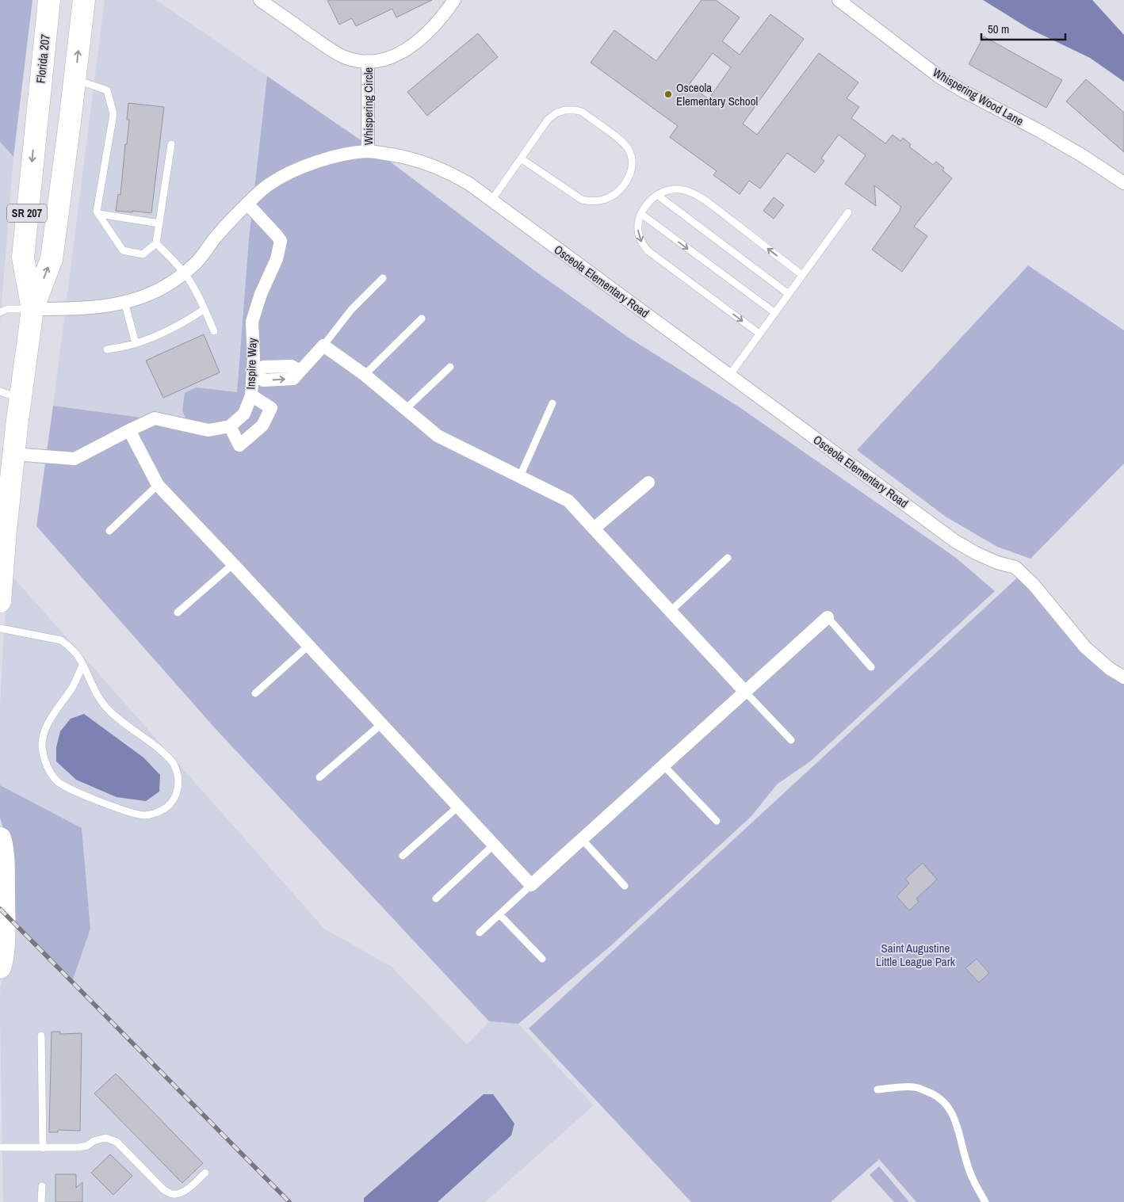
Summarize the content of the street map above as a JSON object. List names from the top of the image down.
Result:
{
  "streets": {
    "highway": ["Florida 207", "SR 207"],
    "street": [
      "Whispering Wood Lane",
      "Whispering Circle",
      "Osceola Elementary Road",
      "Inspire Way"
    ]
  },
  "crossings": [
    ["Florida 207", "SR 207"],
    ["Florida 207", "Osceola Elementary Road"],
    ["Whispering Circle", "Osceola Elementary Road"],
    ["SR 207", "Osceola Elementary Road"],
    ["Osceola Elementary Road", "Inspire Way"]
  ],
  "parks": ["Saint Augustine Little League Park"],
  "places": ["Osceola Elementary School"],
  "scale_bar": "50 m"
}
